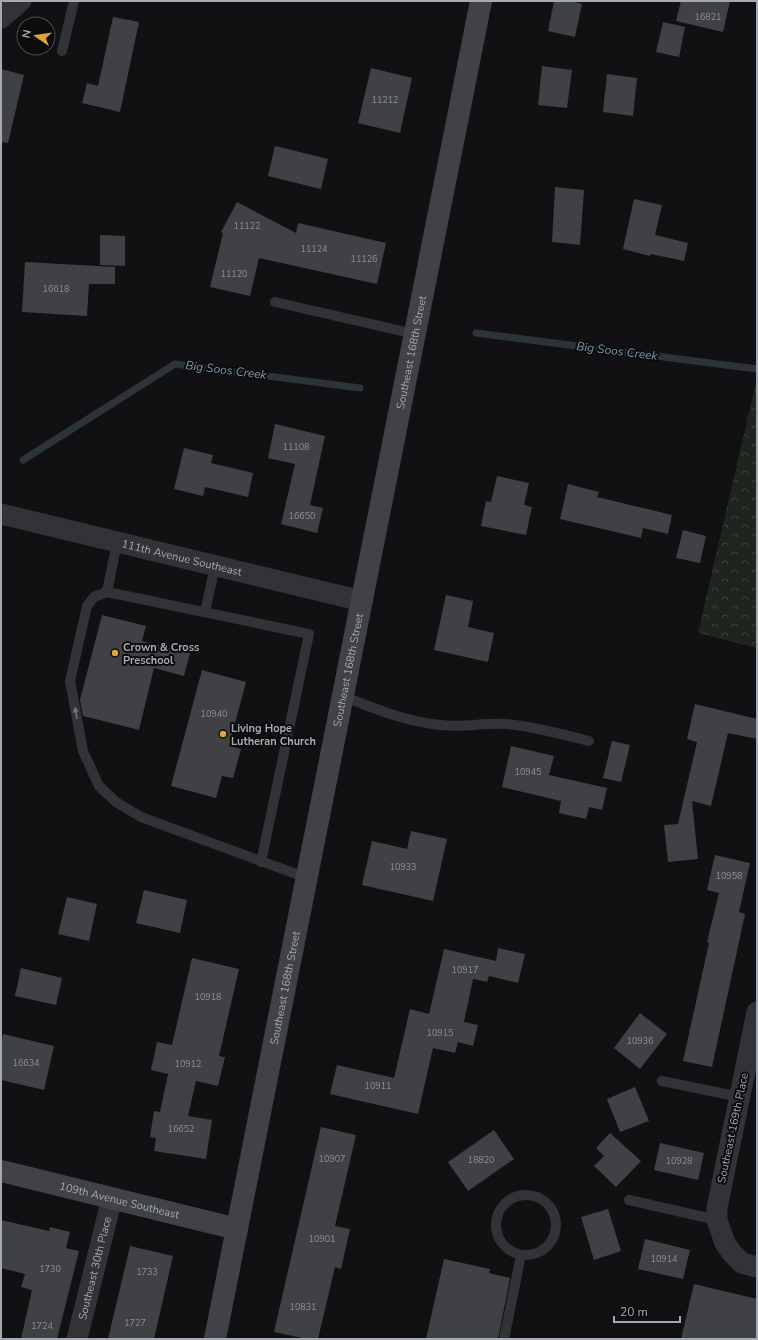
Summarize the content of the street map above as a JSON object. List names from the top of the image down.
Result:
{
  "streets": {
    "street": [
      "Southeast 168th Street",
      "111th Avenue Southeast",
      "Southeast 169th Place",
      "109th Avenue Southeast",
      "Southeast 30th Place"
    ]
  },
  "crossings": [
    ["Southeast 168th Street", "111th Avenue Southeast"],
    ["Southeast 168th Street", "109th Avenue Southeast"],
    ["109th Avenue Southeast", "Southeast 30th Place"]
  ],
  "water": ["Big Soos Creek"],
  "places": ["Crown & Cross Preschool", "Living Hope Lutheran Church"],
  "house_numbers": [
    "16821",
    "11212",
    "11122",
    "11124",
    "11126",
    "11120",
    "16618",
    "11108",
    "16650",
    "10940",
    "10945",
    "10933",
    "10958",
    "10917",
    "10918",
    "10915",
    "10936",
    "16634",
    "10912",
    "10911",
    "16652",
    "10907",
    "18820",
    "10928",
    "10901",
    "10914",
    "1730",
    "1733",
    "10831",
    "1727",
    "1724"
  ],
  "scale_bar": "20 m",
  "north": "left"
}
